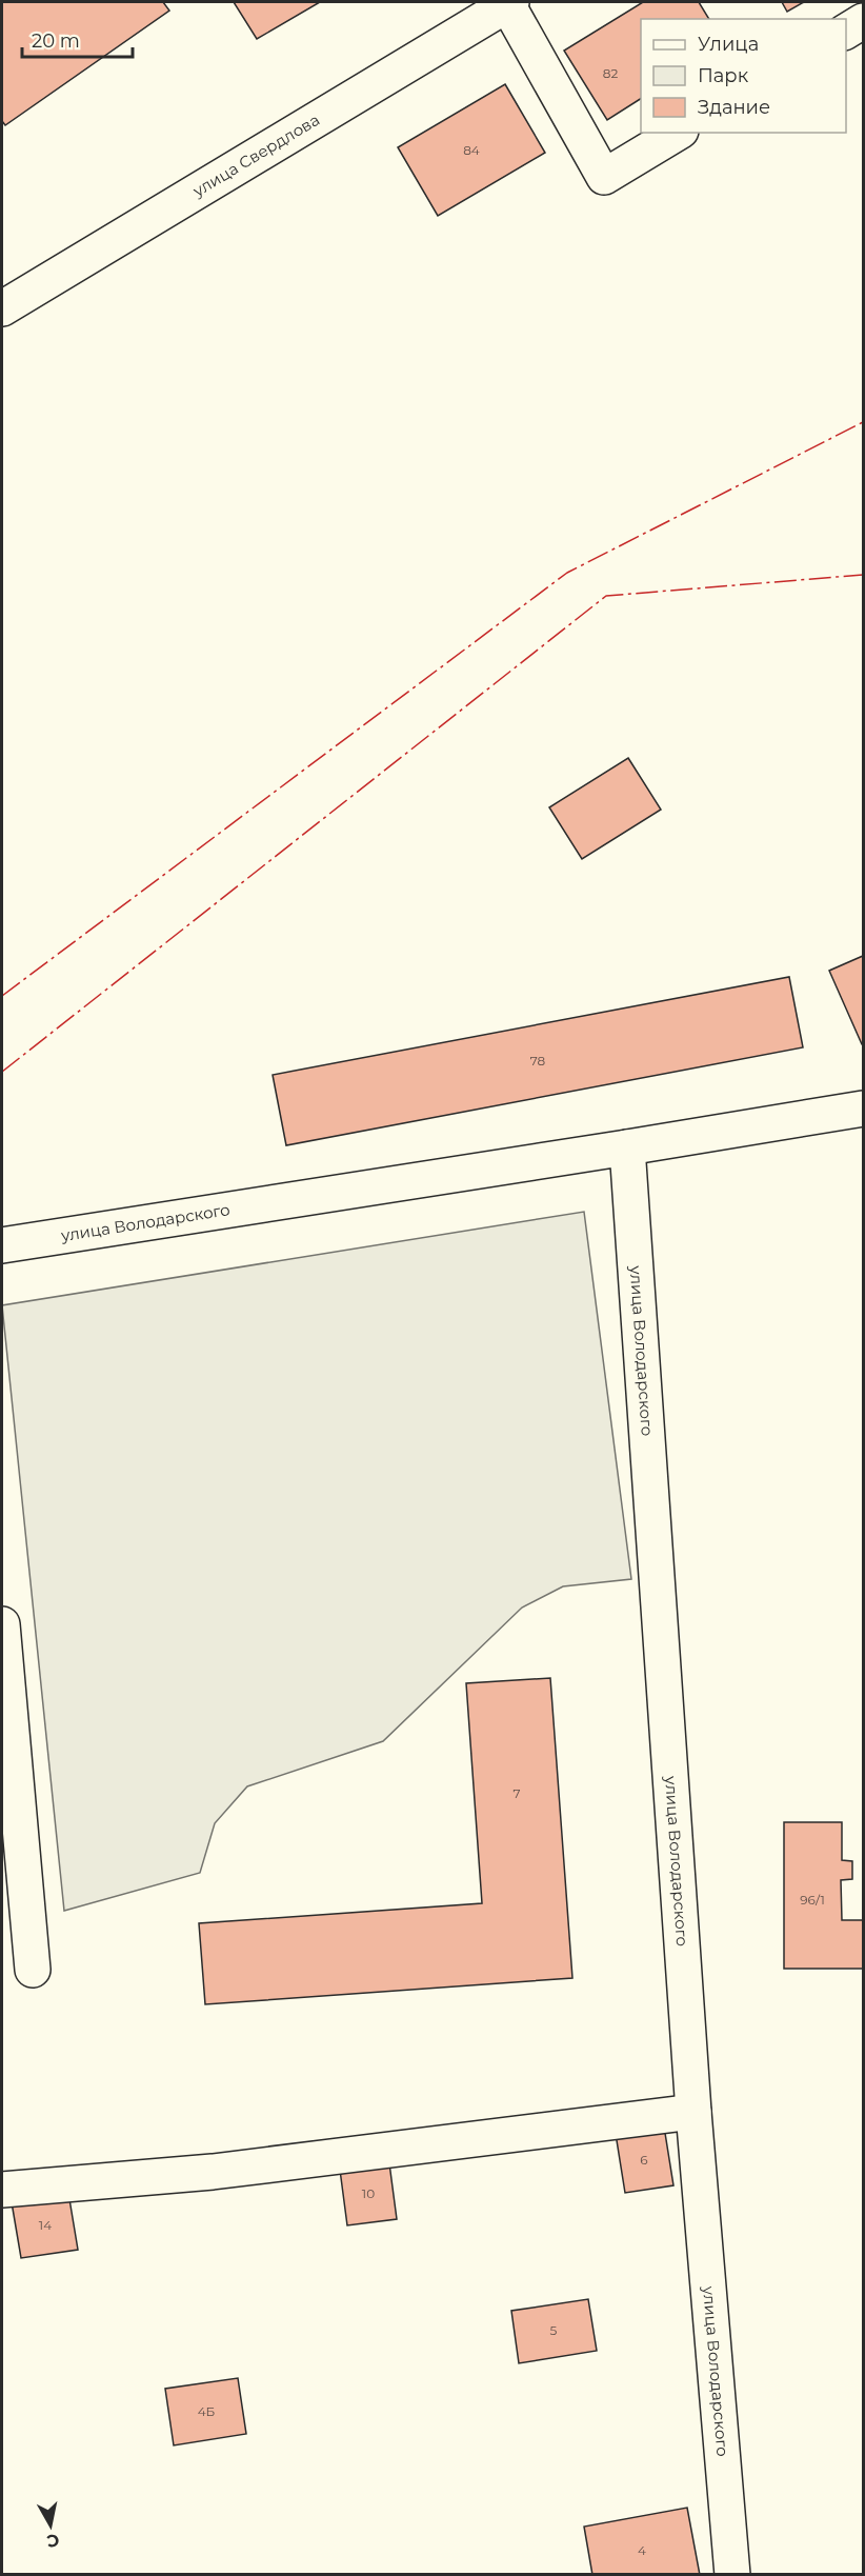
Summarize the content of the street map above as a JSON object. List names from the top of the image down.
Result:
{
  "streets": {
    "street": ["улица Свердлова", "улица Володарского"]
  },
  "house_numbers": [
    "82",
    "84",
    "78",
    "7",
    "96/1",
    "6",
    "10",
    "14",
    "5",
    "4Б",
    "4"
  ],
  "legend": ["Улица", "Парк", "Здание"],
  "scale_bar": "20 m",
  "north": "bottom"
}
